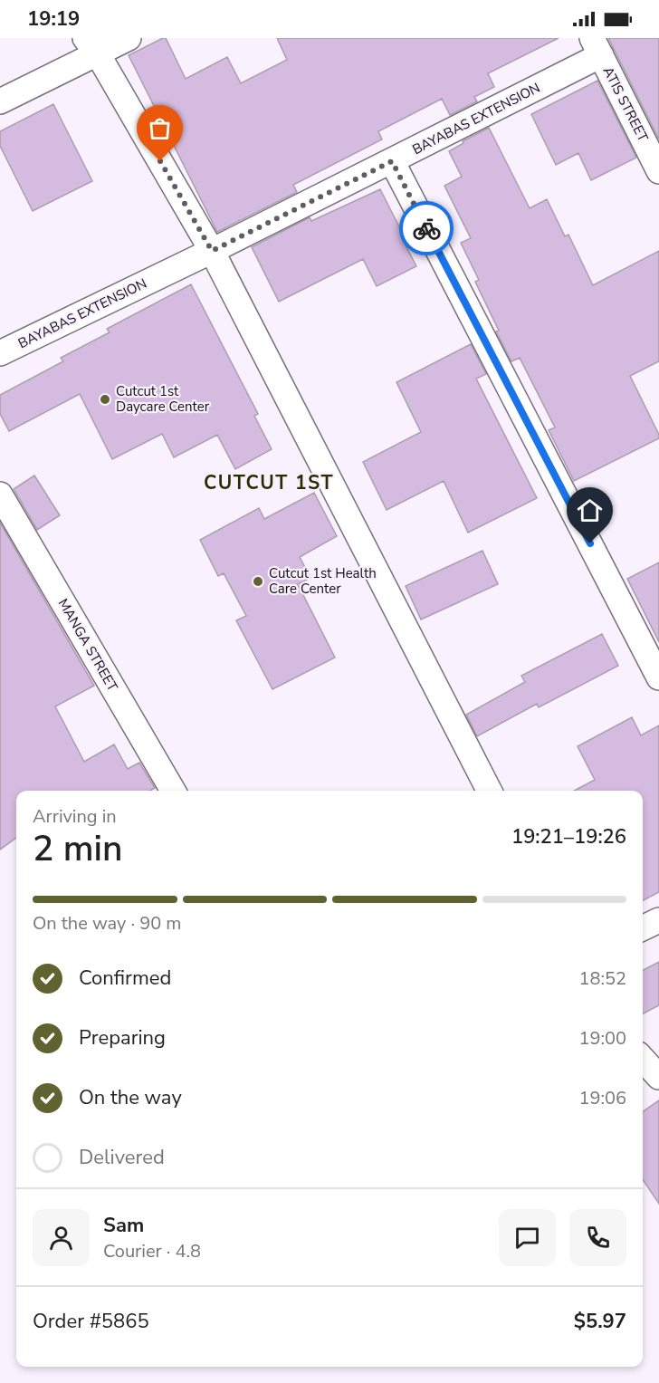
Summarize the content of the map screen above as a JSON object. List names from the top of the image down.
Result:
{
  "streets": {
    "street": ["ATIS STREET", "BAYABAS EXTENSION", "MANGA STREET"]
  },
  "crossings": [
    ["ATIS STREET", "BAYABAS EXTENSION"]
  ],
  "districts": ["CUTCUT 1ST"],
  "places": ["Cutcut 1st Daycare Center", "Cutcut 1st Health Care Center"],
  "page": {
    "status": "19:19",
    "heading": ["2 min", "Arriving in", "19:21–19:26"],
    "panel": [
      "Sam",
      "Courier · 4.8",
      "Order #5865",
      "$5.97"
    ],
    "bar": "On the way · 90 m",
    "list": [
      ["Confirmed", "18:52"],
      ["Preparing", "19:00"],
      ["On the way", "19:06"],
      "Delivered"
    ]
  }
}
